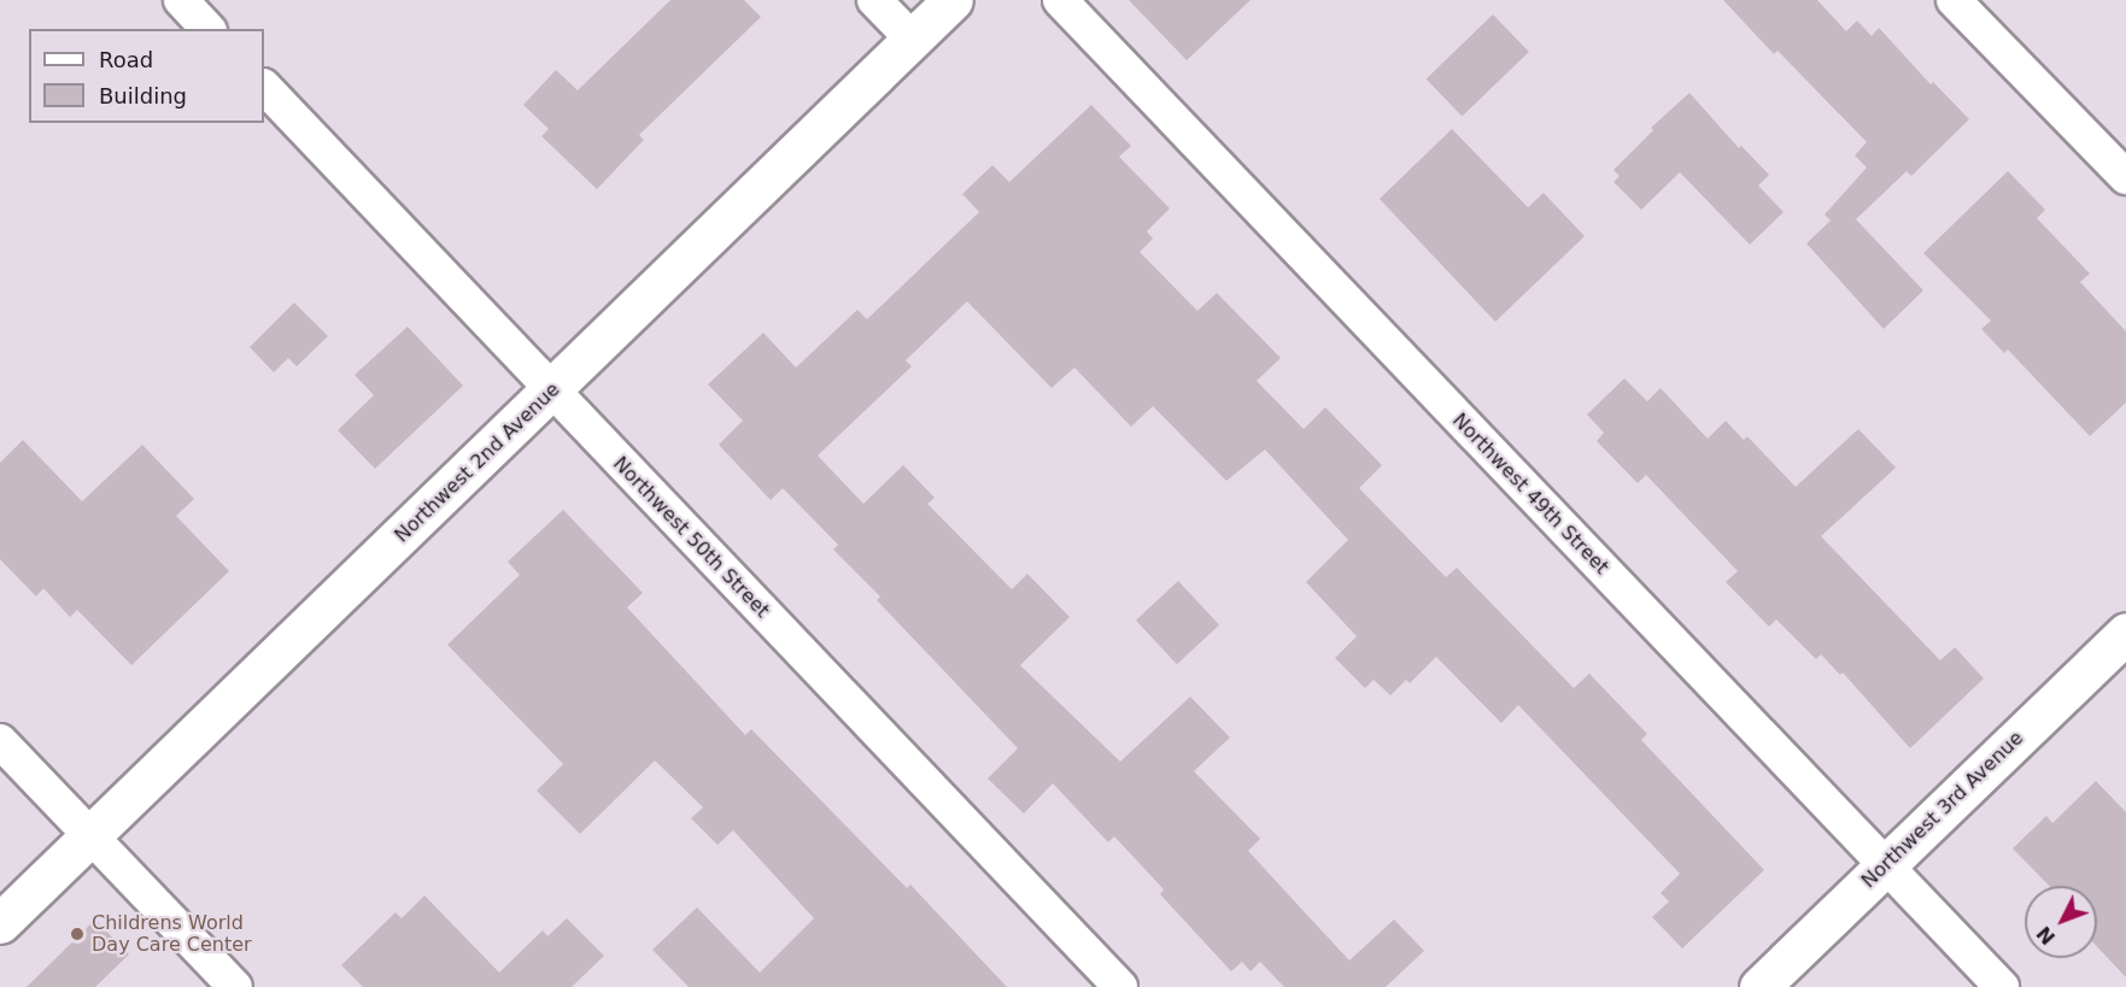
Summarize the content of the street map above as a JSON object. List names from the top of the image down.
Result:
{
  "streets": {
    "street": [
      "Northwest 2nd Avenue",
      "Northwest 49th Street",
      "Northwest 50th Street",
      "Northwest 3rd Avenue"
    ]
  },
  "crossings": [
    ["Northwest 2nd Avenue", "Northwest 50th Street"],
    ["Northwest 49th Street", "Northwest 3rd Avenue"]
  ],
  "places": ["Childrens World Day Care Center"],
  "legend": ["Road", "Building"],
  "north": "bottom left"
}
